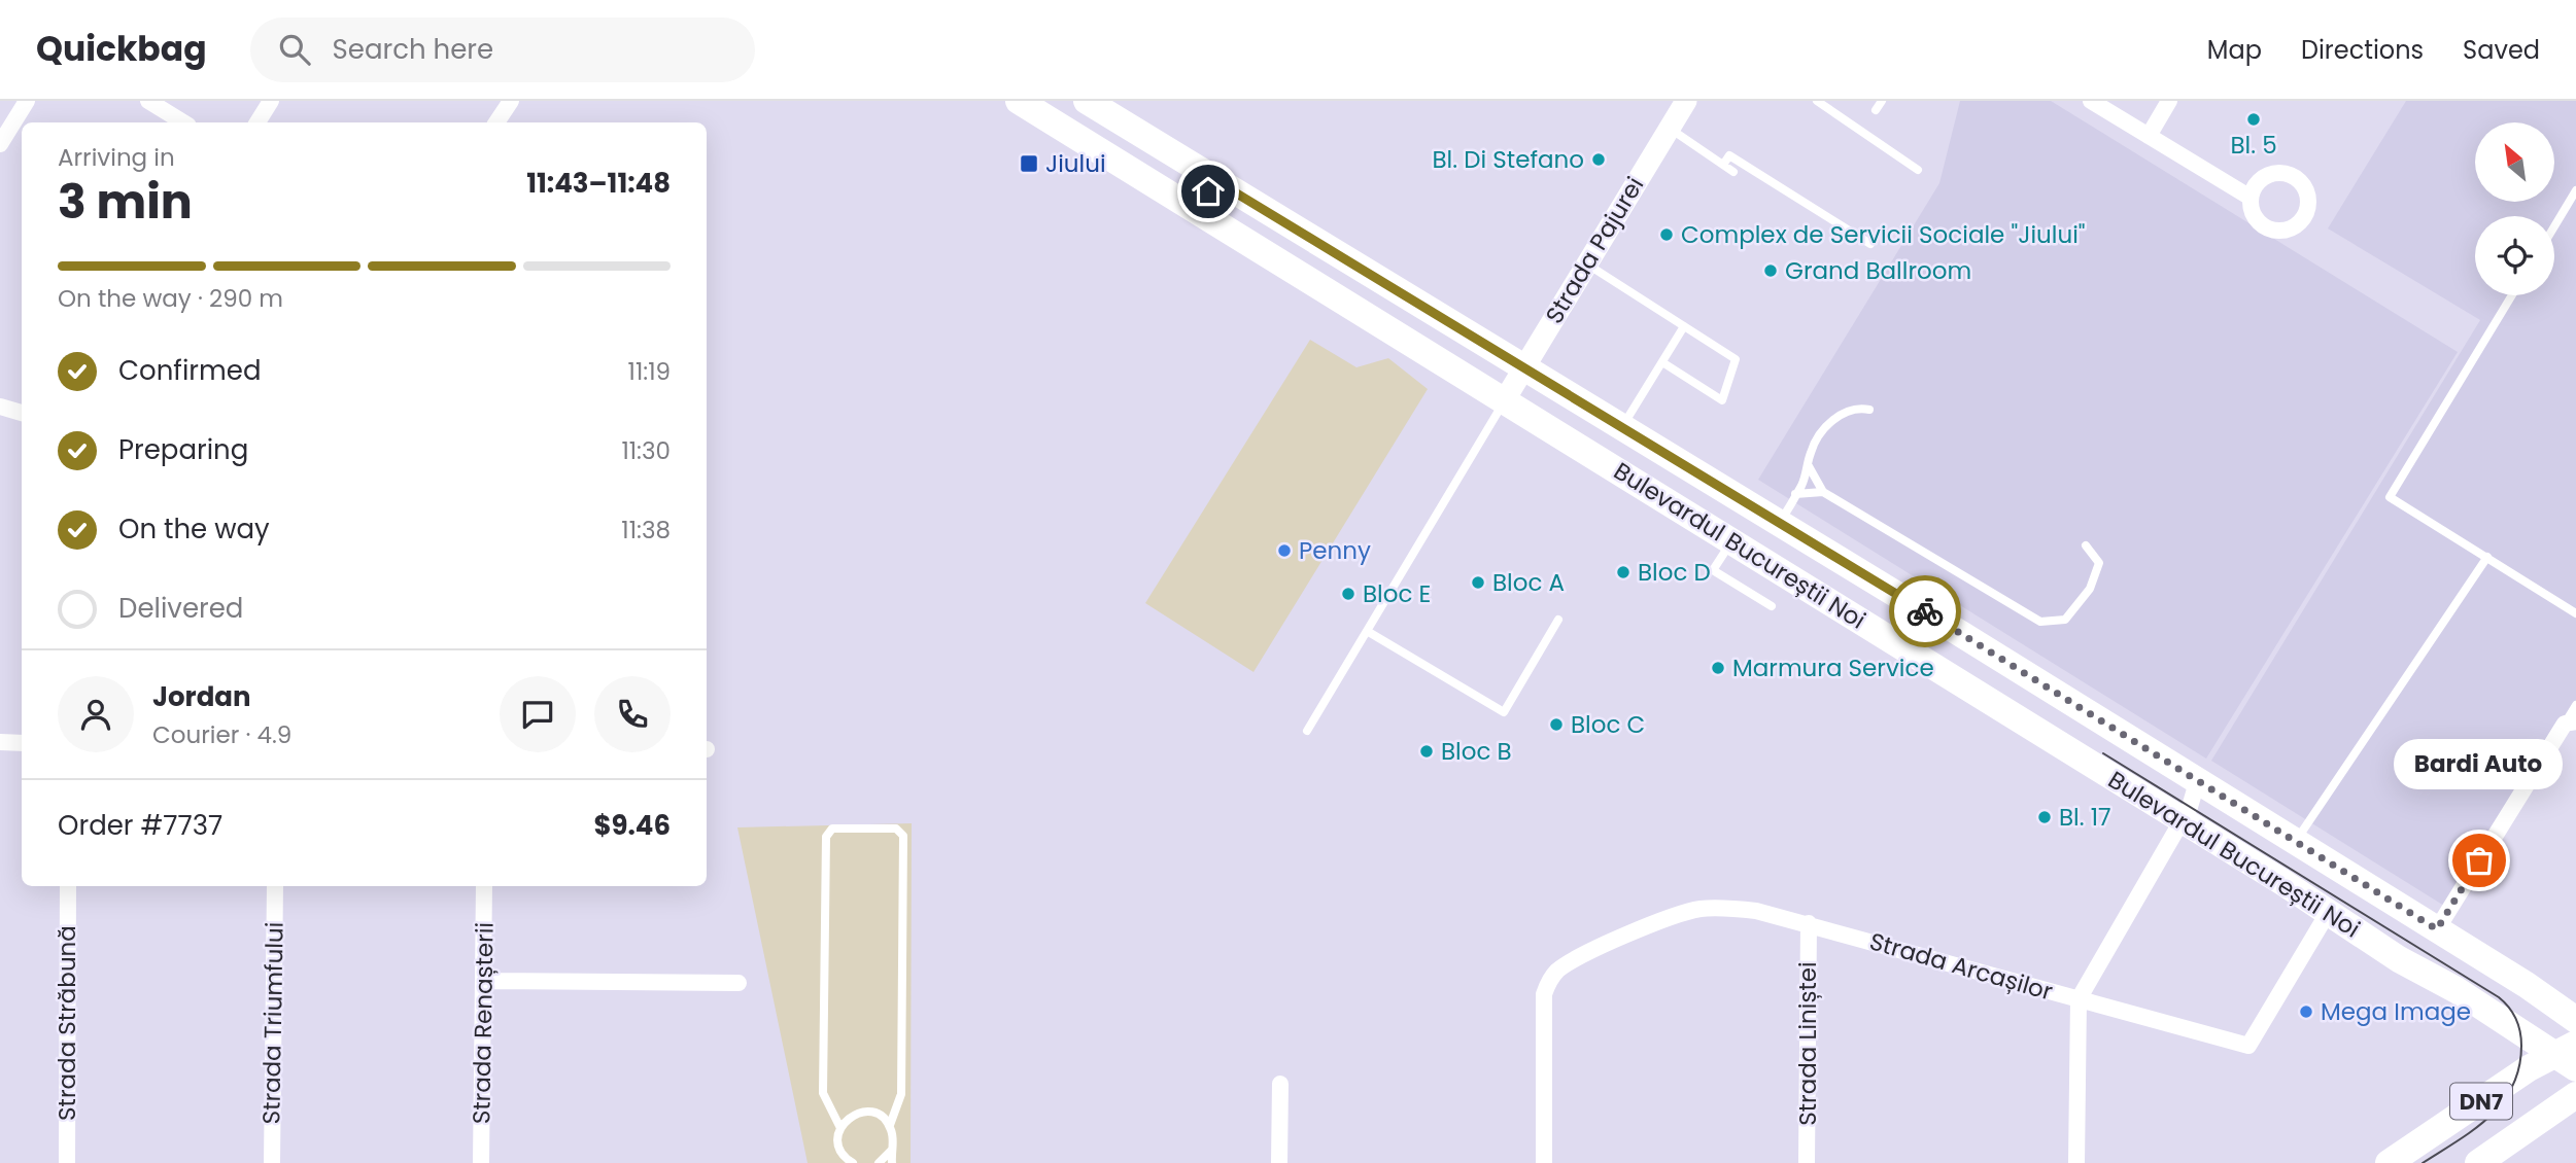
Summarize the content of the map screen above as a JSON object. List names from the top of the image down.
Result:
{
  "streets": {
    "main road": ["Bulevardul Bucureștii Noi", "DN7"],
    "street": [
      "Strada Pajurei",
      "Strada Arcașilor",
      "Strada Străbună",
      "Strada Triumfului",
      "Strada Renașterii",
      "Strada Liniștei"
    ]
  },
  "crossings": [
    ["Strada Pajurei", "Bulevardul Bucureștii Noi"],
    ["Bulevardul Bucureștii Noi", "Strada Arcașilor"],
    ["Bulevardul Bucureștii Noi", "DN7"],
    ["Strada Arcașilor", "Strada Liniștei"]
  ],
  "places": {
    "other": [
      "Bl. 5",
      "Bl. Di Stefano",
      "Complex de Servicii Sociale \"Jiului\"",
      "Grand Ballroom",
      "Penny",
      "Bloc D",
      "Bloc A",
      "Bloc E",
      "Marmura Service",
      "Bloc C",
      "Bloc B",
      "Bl. 17",
      "Bardi Auto",
      "Mega Image"
    ],
    "transit": ["Jiului"]
  },
  "north": "top left",
  "page": {
    "header": "Quickbag",
    "search": "Search here",
    "nav": ["Map", "Directions", "Saved"],
    "heading": ["3 min", "Arriving in", "11:43–11:48"],
    "panel": [
      "Jordan",
      "Courier · 4.9",
      "Order #7737",
      "$9.46"
    ],
    "bar": "On the way · 290 m",
    "list": [
      ["Confirmed", "11:19"],
      ["Preparing", "11:30"],
      ["On the way", "11:38"],
      "Delivered"
    ],
    "bubble": "Bardi Auto"
  }
}
